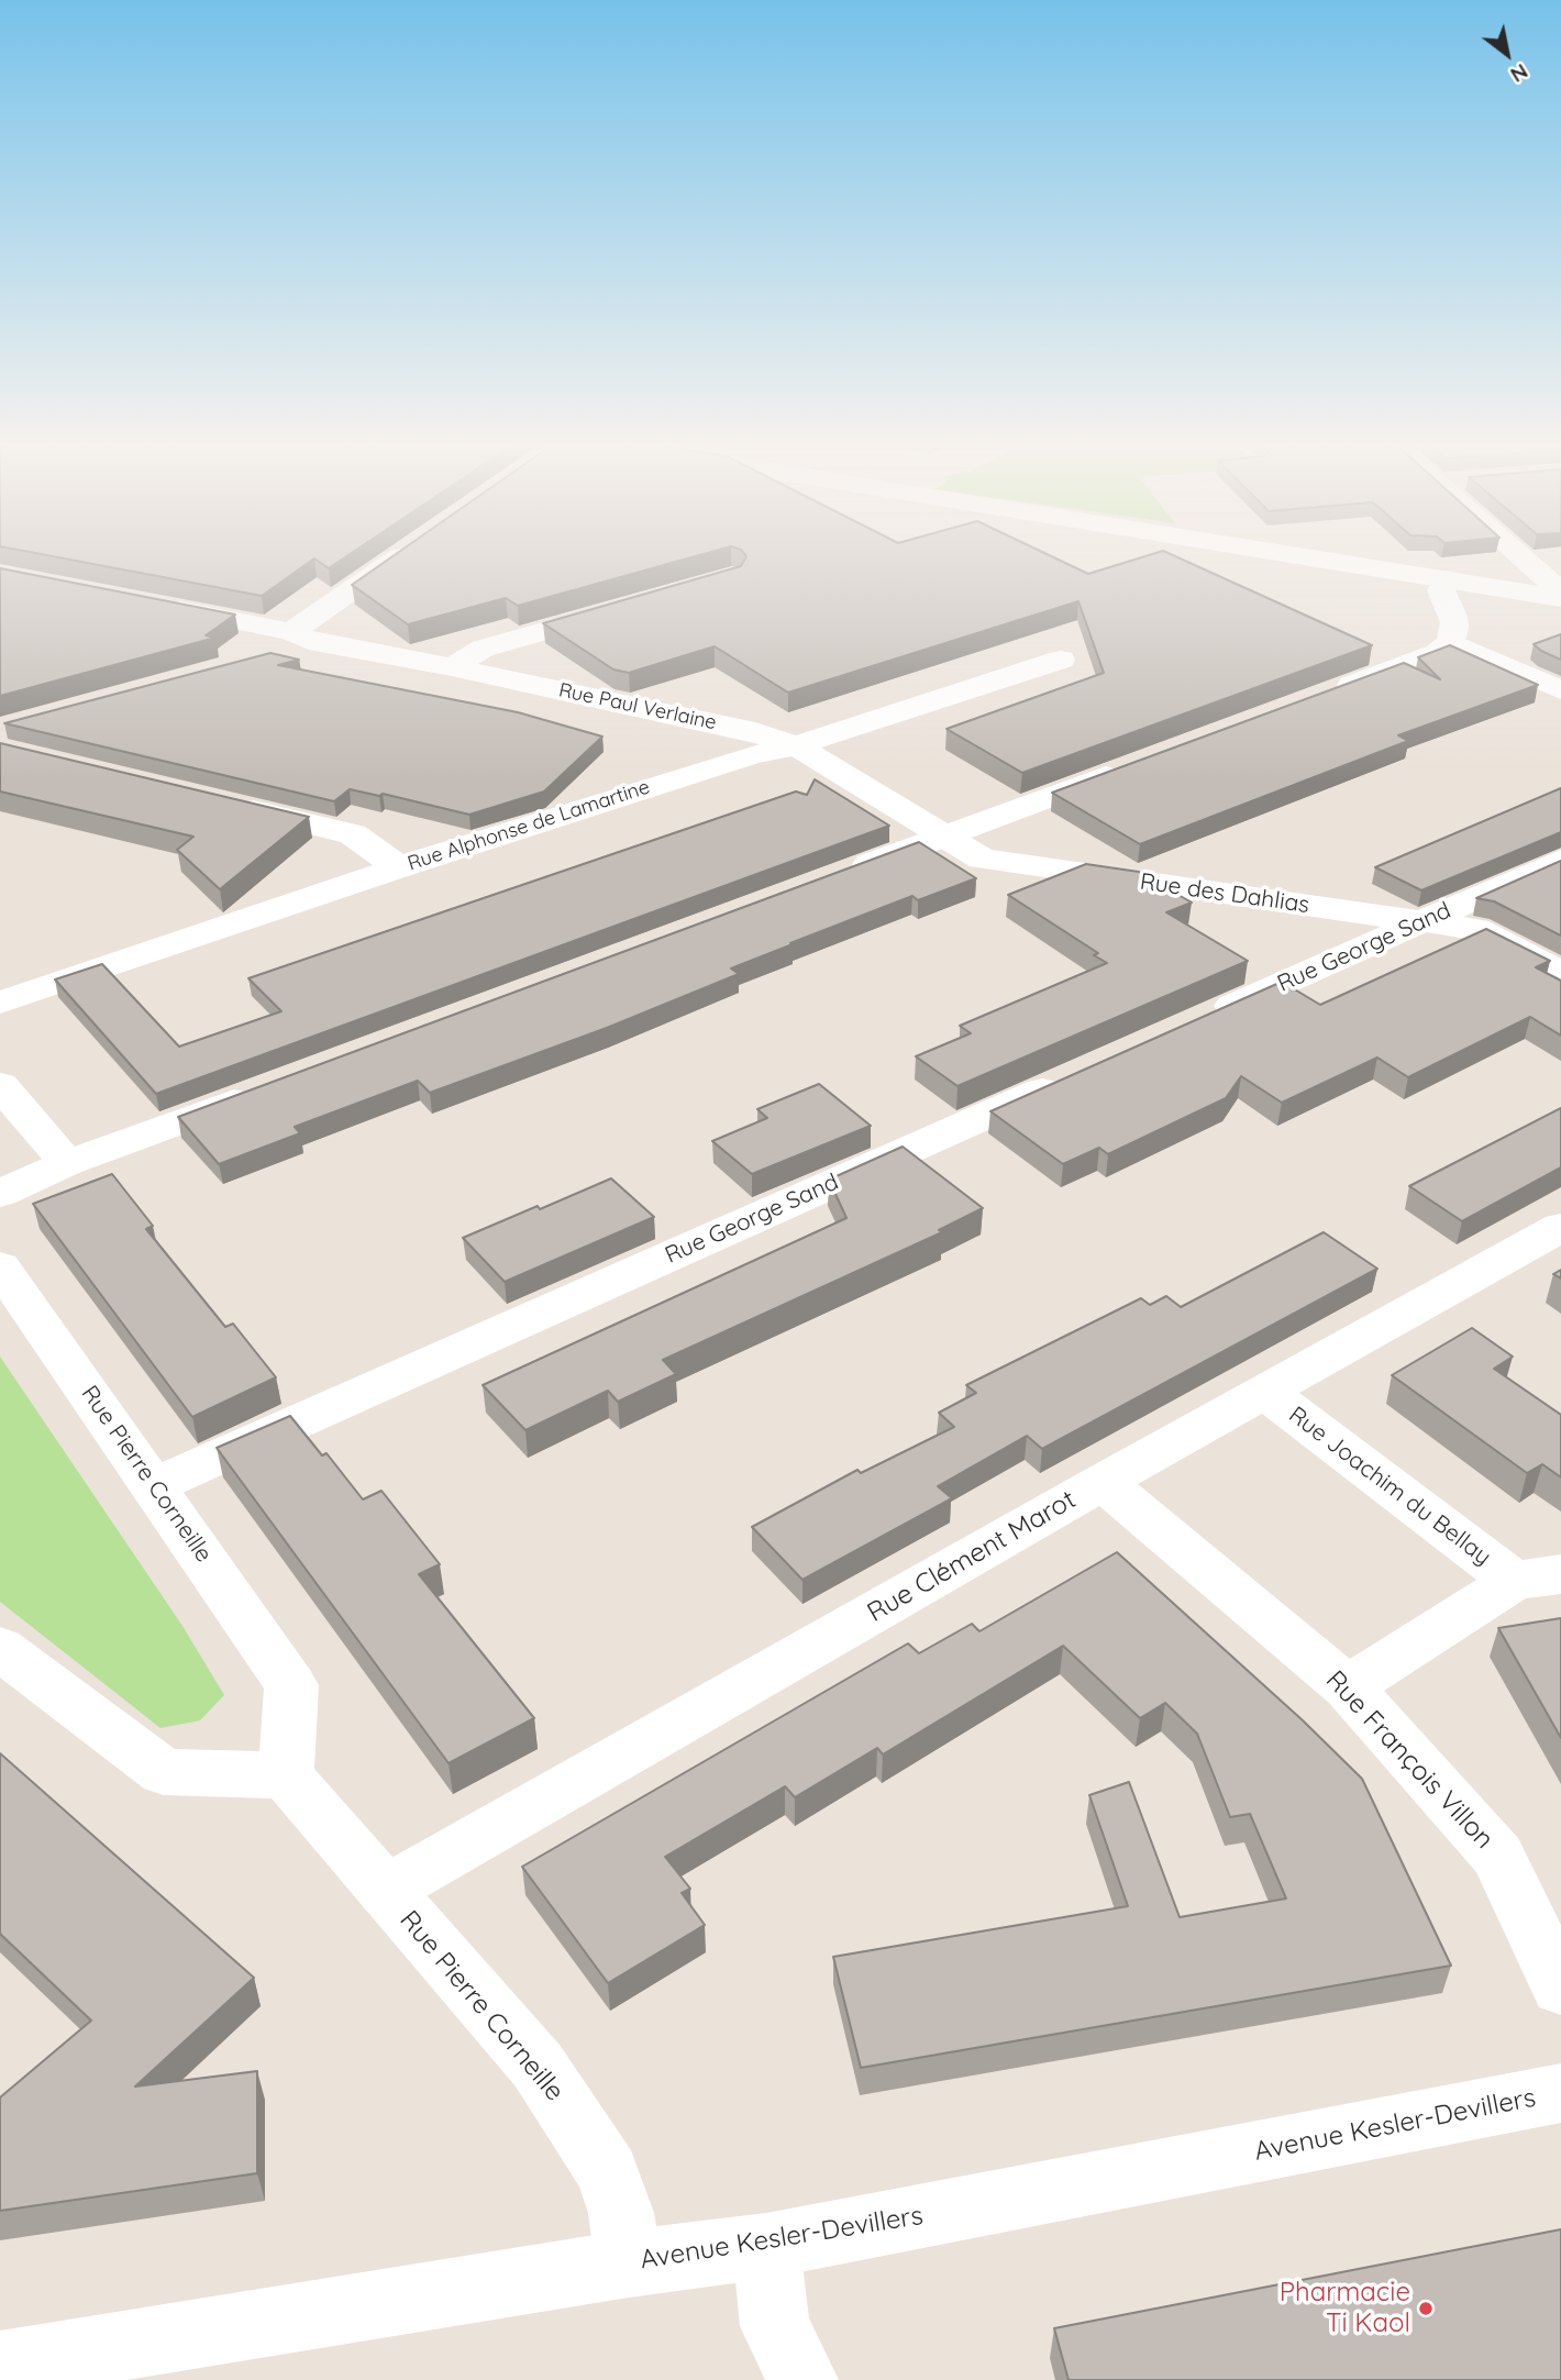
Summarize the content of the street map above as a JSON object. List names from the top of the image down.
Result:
{
  "streets": {
    "street": [
      "Rue Paul Verlaine",
      "Rue Alphonse de Lamartine",
      "Rue des Dahlias",
      "Rue George Sand",
      "Rue Pierre Corneille",
      "Rue Joachim du Bellay",
      "Rue Clément Marot",
      "Rue François Villon",
      "Avenue Kesler-Devillers"
    ]
  },
  "crossings": [
    ["Rue Paul Verlaine", "Rue Alphonse de Lamartine"],
    ["Rue Paul Verlaine", "Rue des Dahlias"],
    ["Rue des Dahlias", "Rue George Sand"],
    ["Rue George Sand", "Rue Pierre Corneille"],
    ["Rue Pierre Corneille", "Rue Clément Marot"],
    ["Rue Pierre Corneille", "Avenue Kesler-Devillers"],
    ["Rue Joachim du Bellay", "Rue Clément Marot"],
    ["Rue Joachim du Bellay", "Rue François Villon"],
    ["Rue Clément Marot", "Rue François Villon"]
  ],
  "places": ["Pharmacie Ti Kaol"],
  "north": "bottom right"
}
